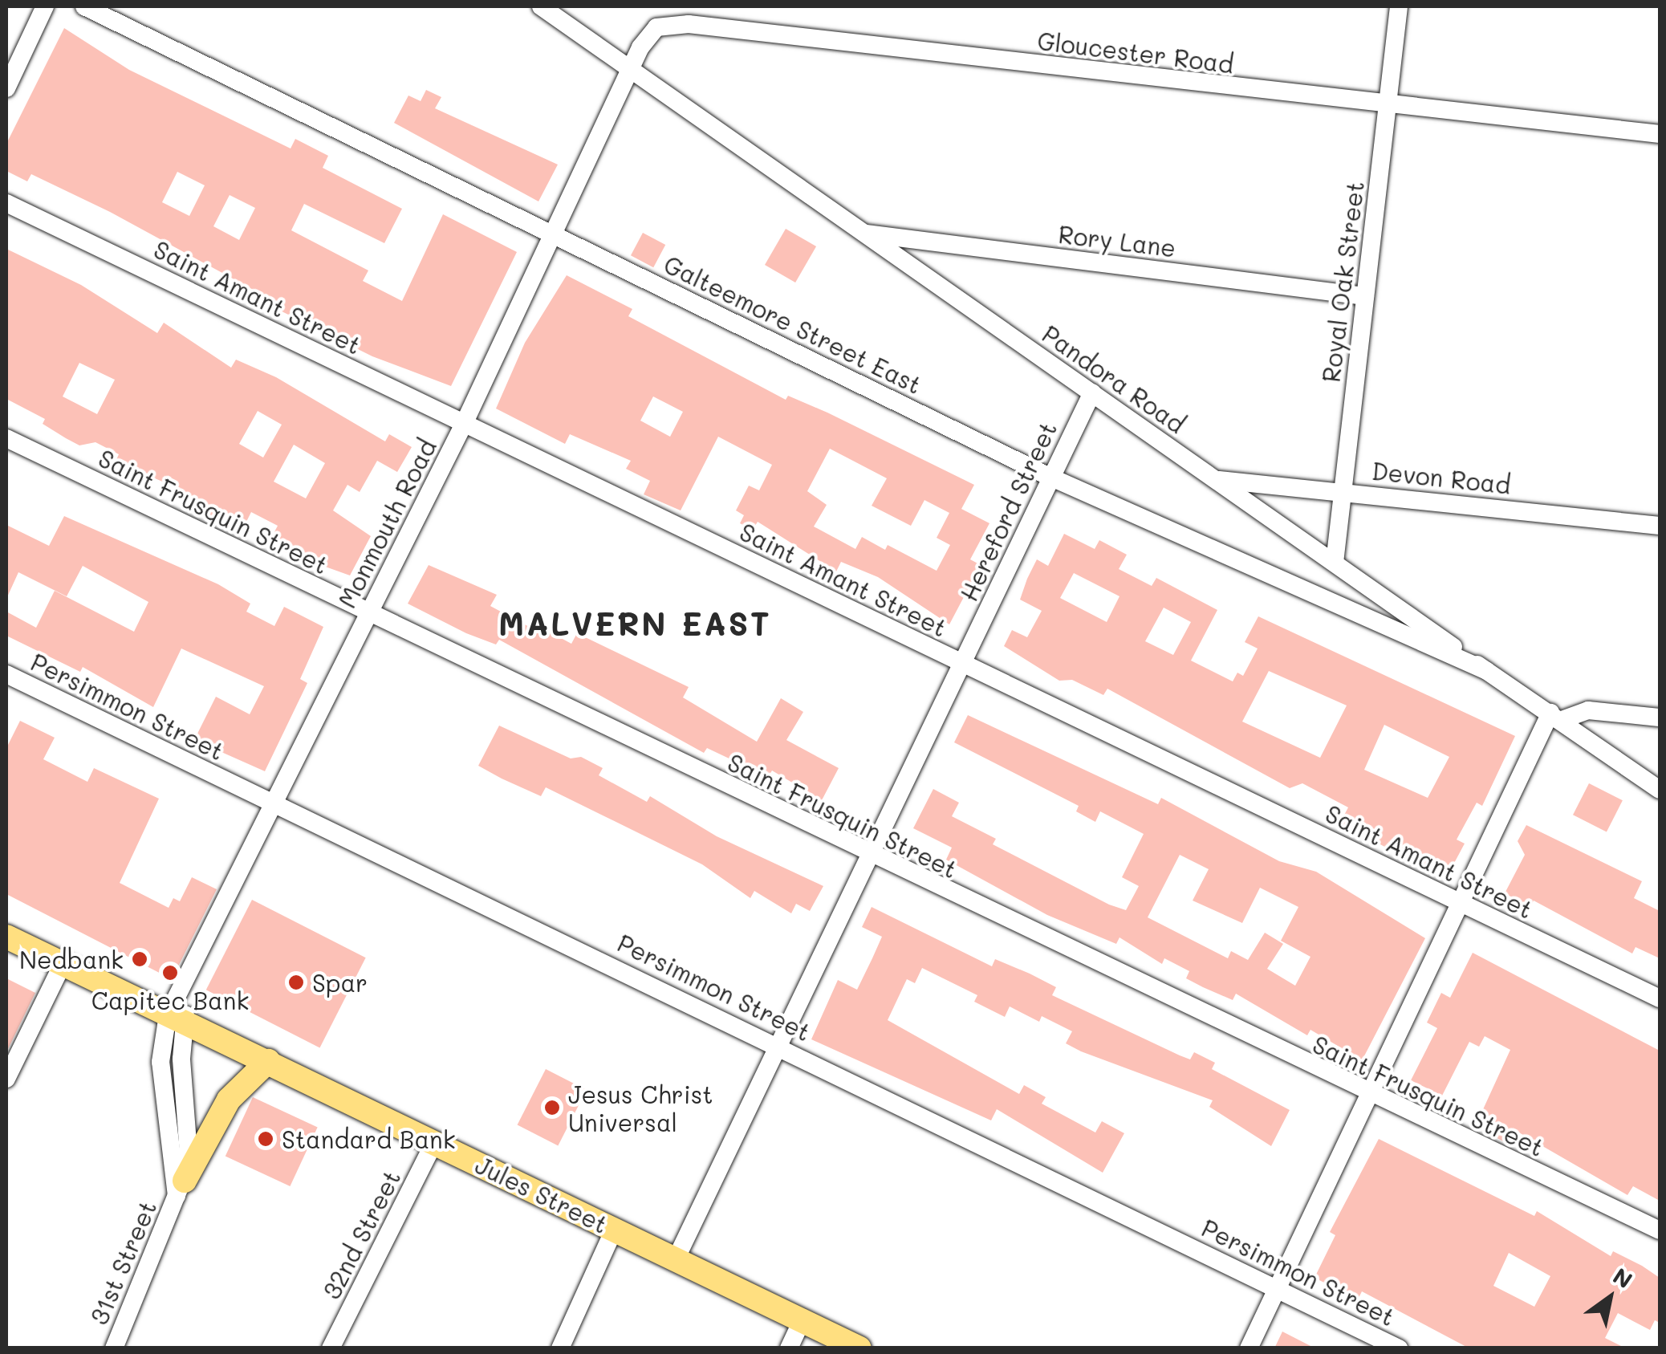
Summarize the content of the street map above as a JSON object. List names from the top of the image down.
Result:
{
  "streets": {
    "main road": ["Jules Street"],
    "street": [
      "Gloucester Road",
      "Rory Lane",
      "Royal Oak Street",
      "Saint Amant Street",
      "Galteemore Street East",
      "Pandora Road",
      "Devon Road",
      "Saint Frusquin Street",
      "Hereford Street",
      "Monmouth Road",
      "Persimmon Street",
      "32nd Street",
      "31st Street"
    ]
  },
  "crossings": [
    ["Gloucester Road", "Royal Oak Street"],
    ["Gloucester Road", "Pandora Road"],
    ["Gloucester Road", "Monmouth Road"],
    ["Rory Lane", "Royal Oak Street"],
    ["Rory Lane", "Pandora Road"],
    ["Royal Oak Street", "Pandora Road"],
    ["Royal Oak Street", "Devon Road"],
    ["Saint Amant Street", "Hereford Street"],
    ["Saint Amant Street", "Monmouth Road"],
    ["Galteemore Street East", "Pandora Road"],
    ["Galteemore Street East", "Hereford Street"],
    ["Galteemore Street East", "Monmouth Road"],
    ["Pandora Road", "Devon Road"],
    ["Pandora Road", "Hereford Street"],
    ["Pandora Road", "Monmouth Road"],
    ["Saint Frusquin Street", "Hereford Street"],
    ["Saint Frusquin Street", "Monmouth Road"],
    ["Hereford Street", "Persimmon Street"],
    ["Hereford Street", "Jules Street"],
    ["Monmouth Road", "Persimmon Street"],
    ["Monmouth Road", "Jules Street"],
    ["Monmouth Road", "31st Street"],
    ["Jules Street", "32nd Street"],
    ["Jules Street", "31st Street"]
  ],
  "districts": ["MALVERN EAST"],
  "places": [
    "Nedbank",
    "Capitec Bank",
    "Spar",
    "Jesus Christ Universal",
    "Standard Bank"
  ],
  "north": "top right"
}
